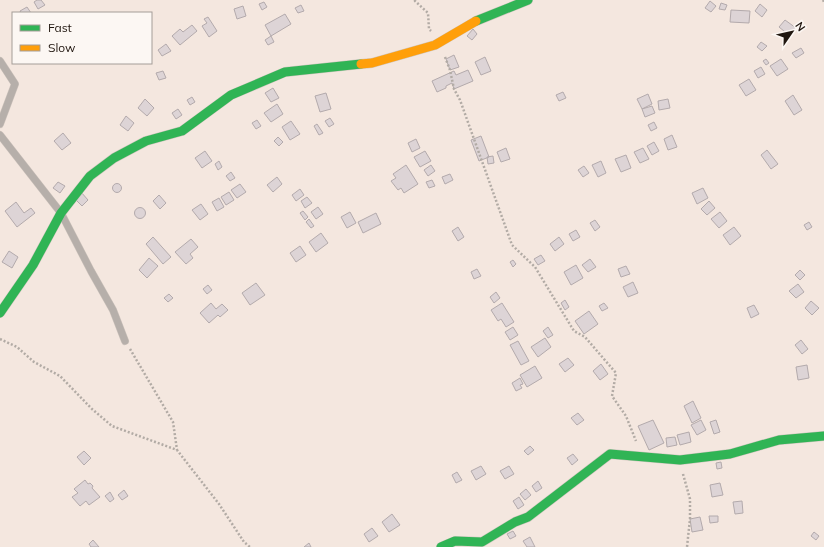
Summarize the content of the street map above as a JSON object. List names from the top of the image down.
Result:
{
  "legend": ["Fast", "Slow"],
  "north": "top right"
}
